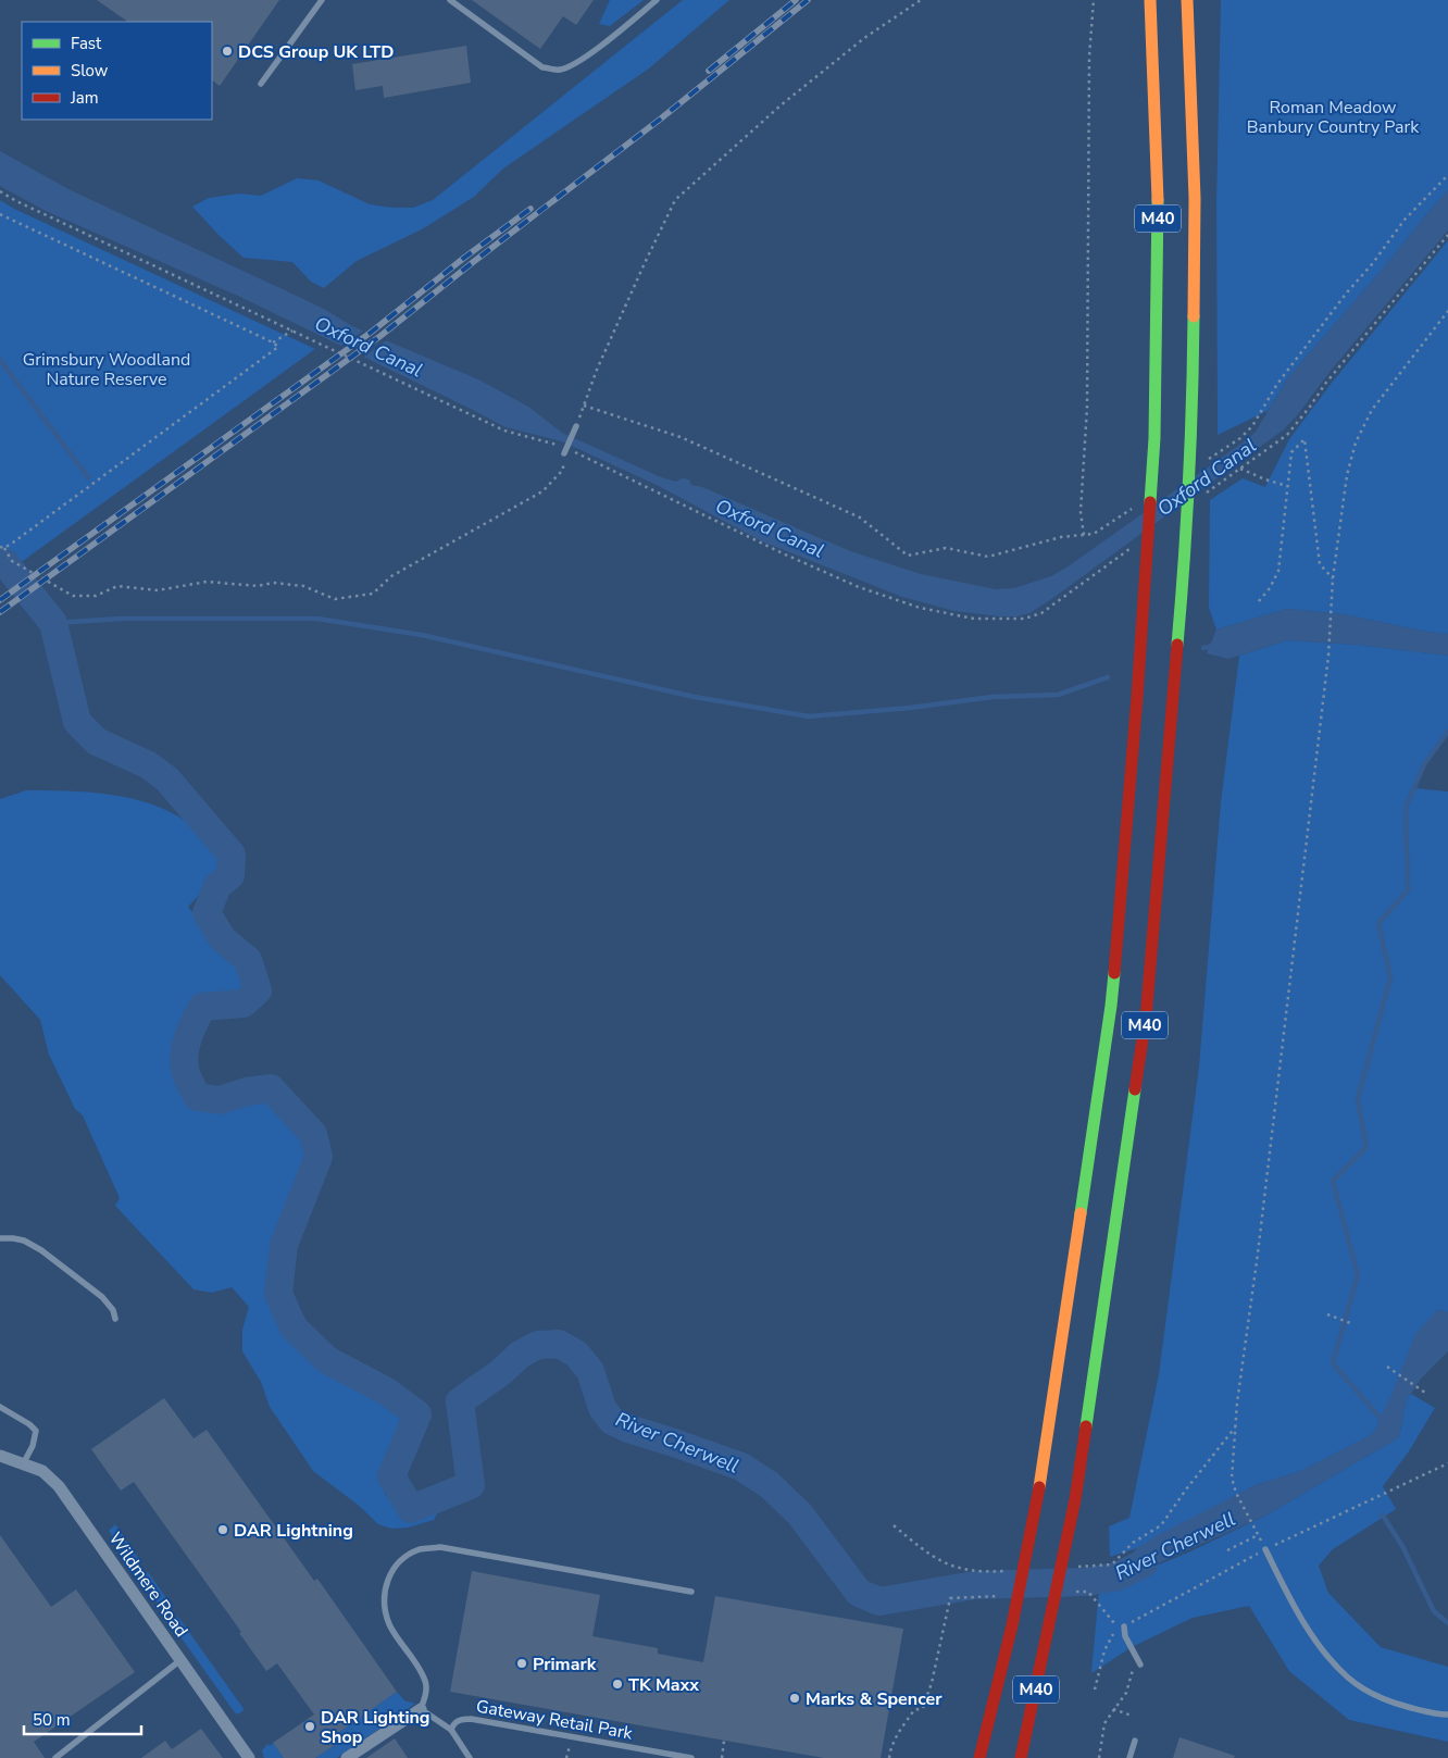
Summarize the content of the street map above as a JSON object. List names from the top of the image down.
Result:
{
  "streets": {
    "highway": ["M40"],
    "street": ["Wildmere Road"],
    "lane": ["Gateway Retail Park"]
  },
  "water": ["Oxford Canal", "River Cherwell"],
  "parks": ["Roman Meadow Banbury Country Park", "Grimsbury Woodland Nature Reserve"],
  "places": [
    "DCS Group UK LTD",
    "DAR Lightning",
    "Primark",
    "TK Maxx",
    "Marks & Spencer",
    "DAR Lighting Shop"
  ],
  "legend": ["Fast", "Slow", "Jam"],
  "scale_bar": "50 m"
}
